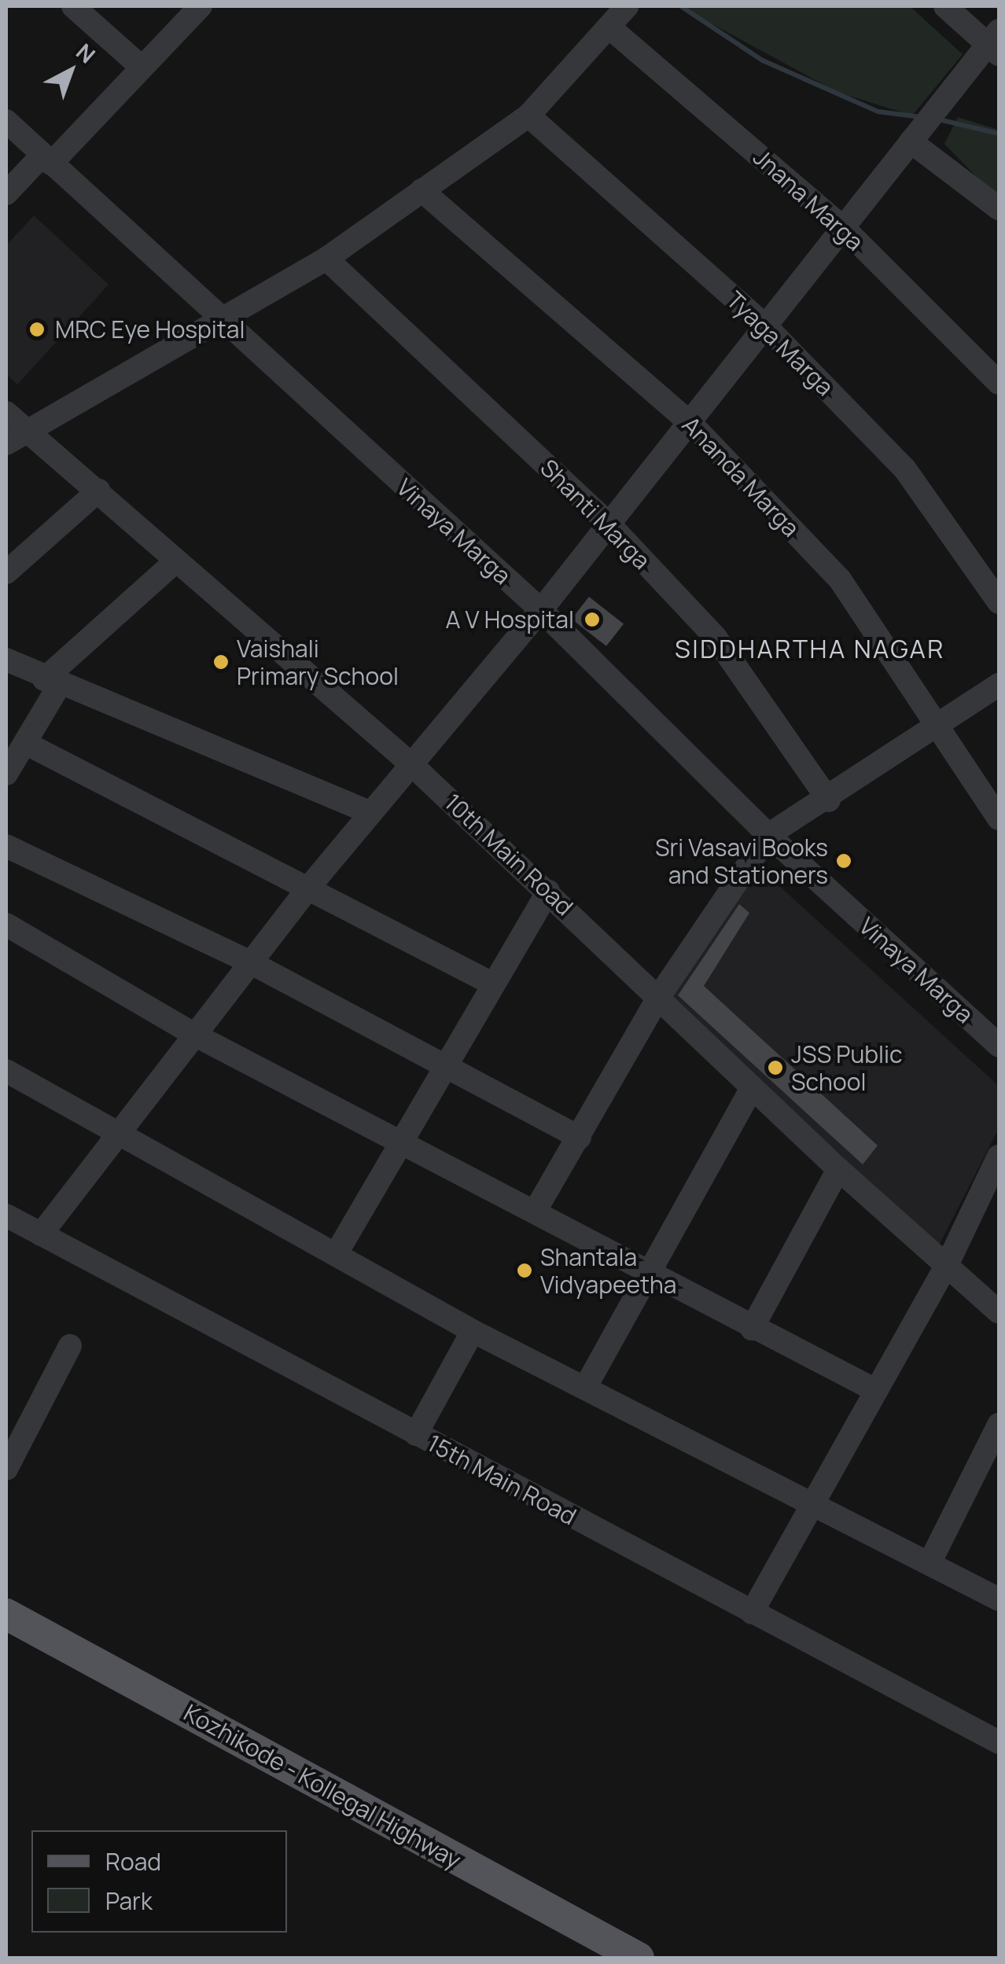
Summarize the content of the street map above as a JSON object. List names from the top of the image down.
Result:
{
  "streets": {
    "main road": ["Kozhikode - Kollegal Highway"],
    "street": [
      "Jnana Marga",
      "Tyaga Marga",
      "Ananda Marga",
      "Shanti Marga",
      "Vinaya Marga",
      "10th Main Road",
      "15th Main Road"
    ]
  },
  "districts": ["SIDDHARTHA NAGAR"],
  "places": [
    "MRC Eye Hospital",
    "A V Hospital",
    "Vaishali Primary School",
    "Sri Vasavi Books and Stationers",
    "JSS Public School",
    "Shantala Vidyapeetha"
  ],
  "legend": ["Road", "Park"],
  "north": "top right"
}
